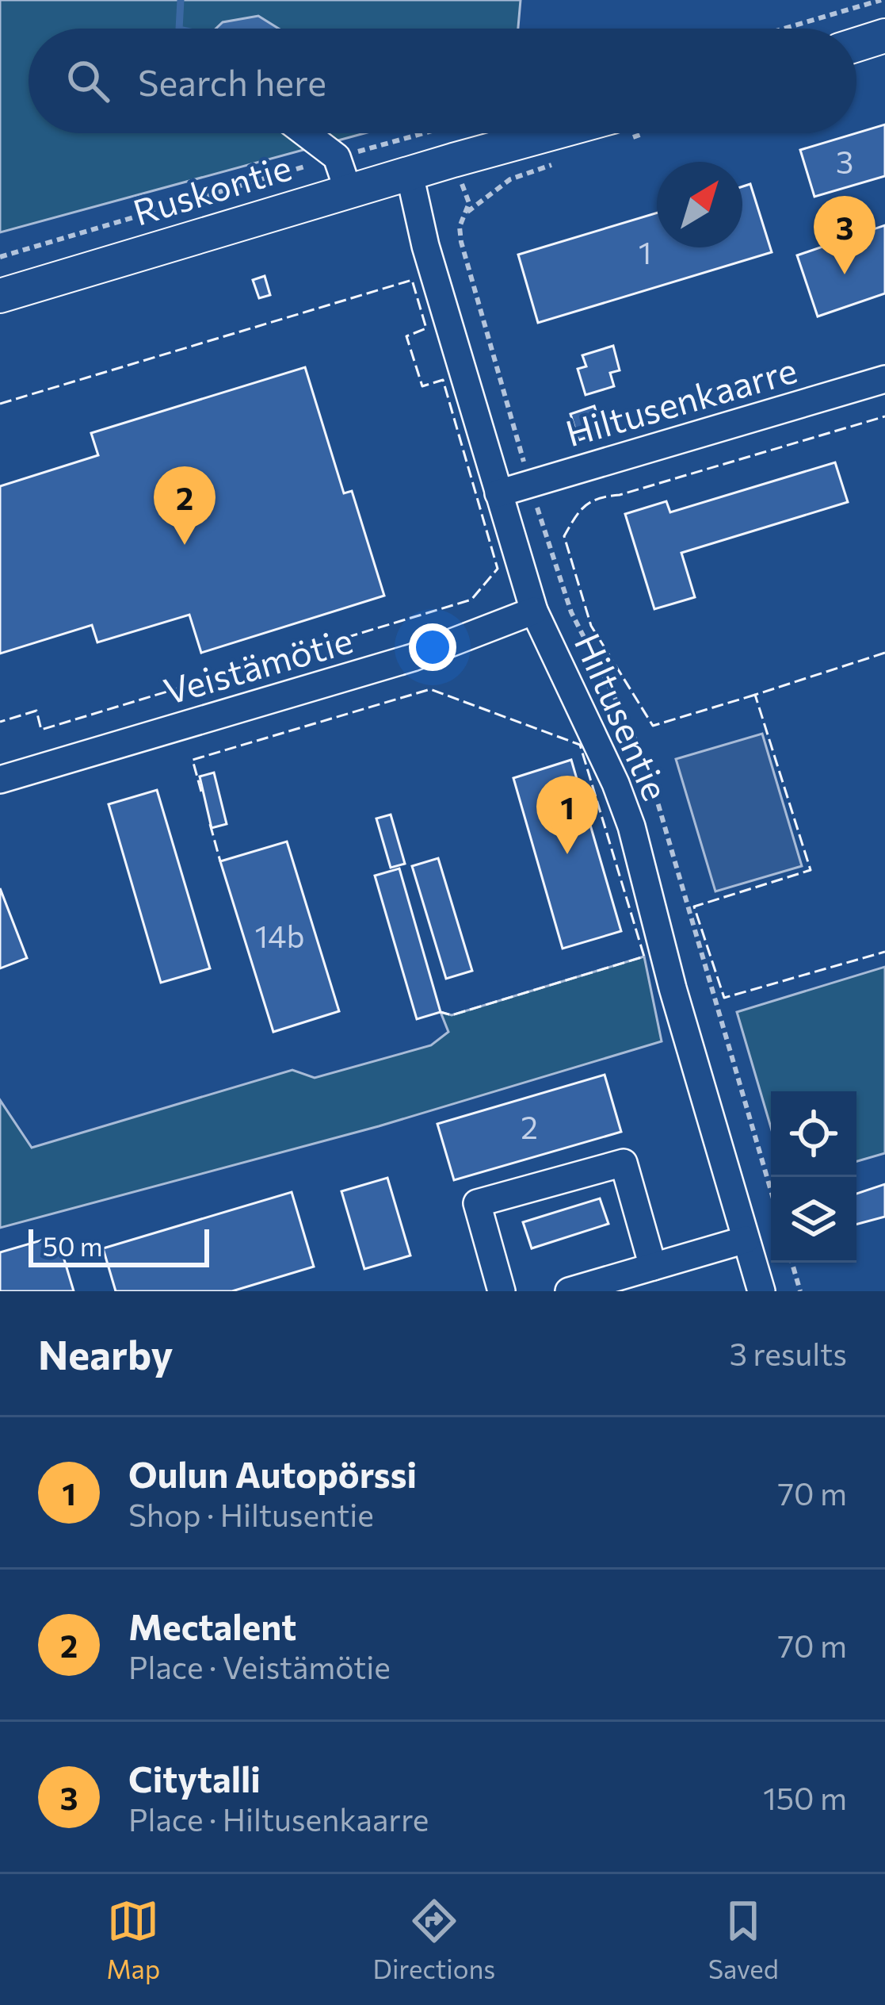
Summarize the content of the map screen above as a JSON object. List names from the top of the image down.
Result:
{
  "streets": {
    "main road": ["Ruskontie"],
    "street": ["Hiltusenkaarre", "Veistämötie", "Hiltusentie"]
  },
  "crossings": [
    ["Ruskontie", "Hiltusentie"],
    ["Hiltusenkaarre", "Hiltusentie"],
    ["Veistämötie", "Hiltusentie"]
  ],
  "house_numbers": [
    "3",
    "1",
    "14b",
    "2"
  ],
  "scale_bar": "50 m",
  "north": "top right",
  "page": {
    "search": "Search here",
    "pins": ["3", "2", "1"],
    "scale": "50 m",
    "heading": ["Nearby", "3 results"],
    "list": [
      {
        "mark": "1",
        "name": "Oulun Autopörssi",
        "note": "Shop · Hiltusentie",
        "value": "70 m"
      },
      {
        "mark": "2",
        "name": "Mectalent",
        "note": "Place · Veistämötie",
        "value": "70 m"
      },
      {
        "mark": "3",
        "name": "Citytalli",
        "note": "Place · Hiltusenkaarre",
        "value": "150 m"
      }
    ],
    "nav": ["Map", "Directions", "Saved"]
  }
}
